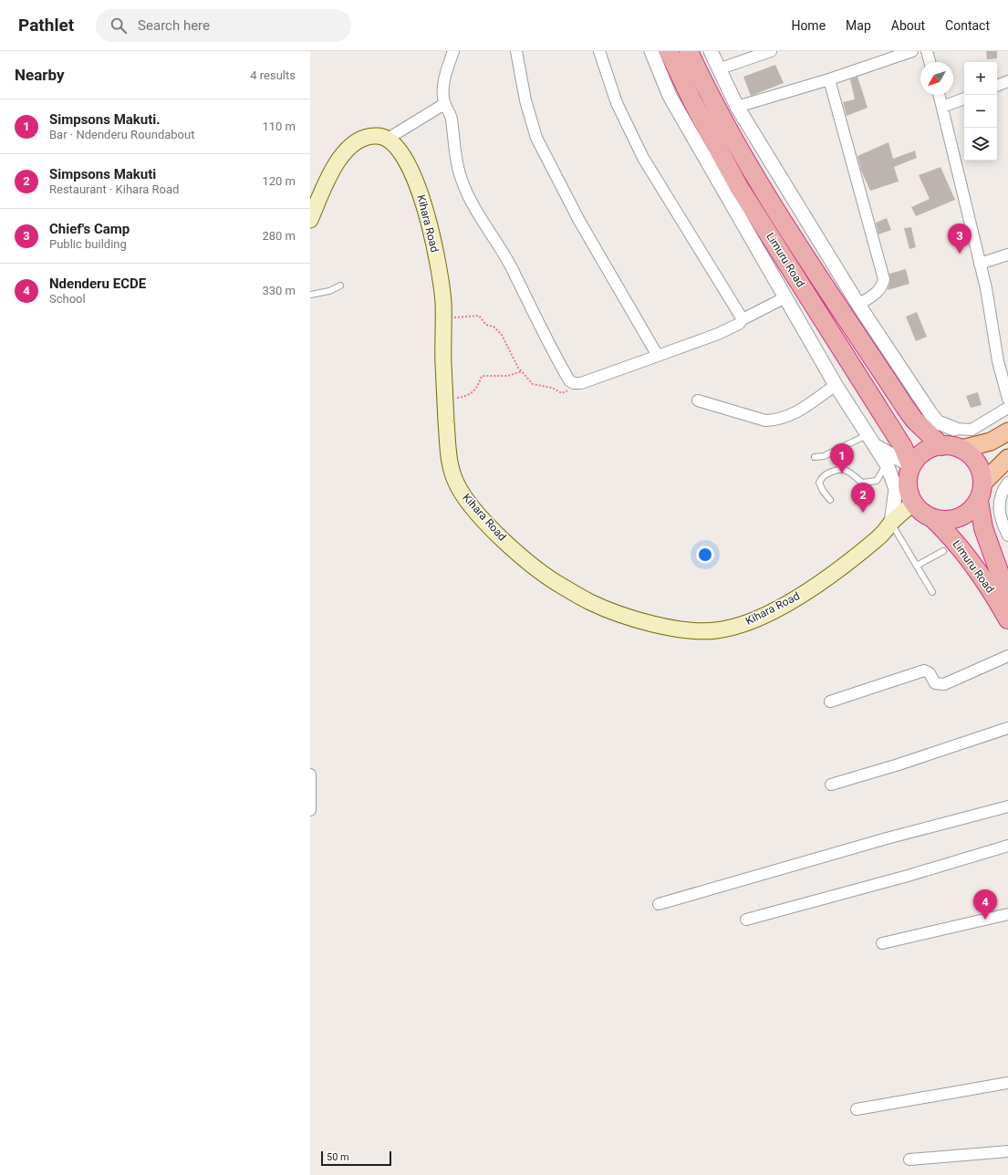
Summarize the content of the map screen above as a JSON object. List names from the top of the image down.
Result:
{
  "streets": {
    "highway": ["Limuru Road"],
    "main road": ["Kihara Road"]
  },
  "crossings": [
    ["Kihara Road", "Limuru Road"]
  ],
  "scale_bar": "50 m",
  "north": "bottom left",
  "page": {
    "header": "Pathlet",
    "search": "Search here",
    "nav": [
      "Home",
      "Map",
      "About",
      "Contact"
    ],
    "heading": ["Nearby", "4 results"],
    "map_buttons": ["+", "−"],
    "list": [
      {
        "mark": "1",
        "name": "Simpsons Makuti.",
        "note": "Bar · Ndenderu Roundabout",
        "value": "110 m"
      },
      {
        "mark": "2",
        "name": "Simpsons Makuti",
        "note": "Restaurant · Kihara Road",
        "value": "120 m"
      },
      {
        "mark": "3",
        "name": "Chief's Camp",
        "note": "Public building",
        "value": "280 m"
      },
      {
        "mark": "4",
        "name": "Ndenderu ECDE",
        "note": "School",
        "value": "330 m"
      }
    ],
    "pins": [
      "3",
      "1",
      "2",
      "4"
    ],
    "scale": "50 m"
  }
}
